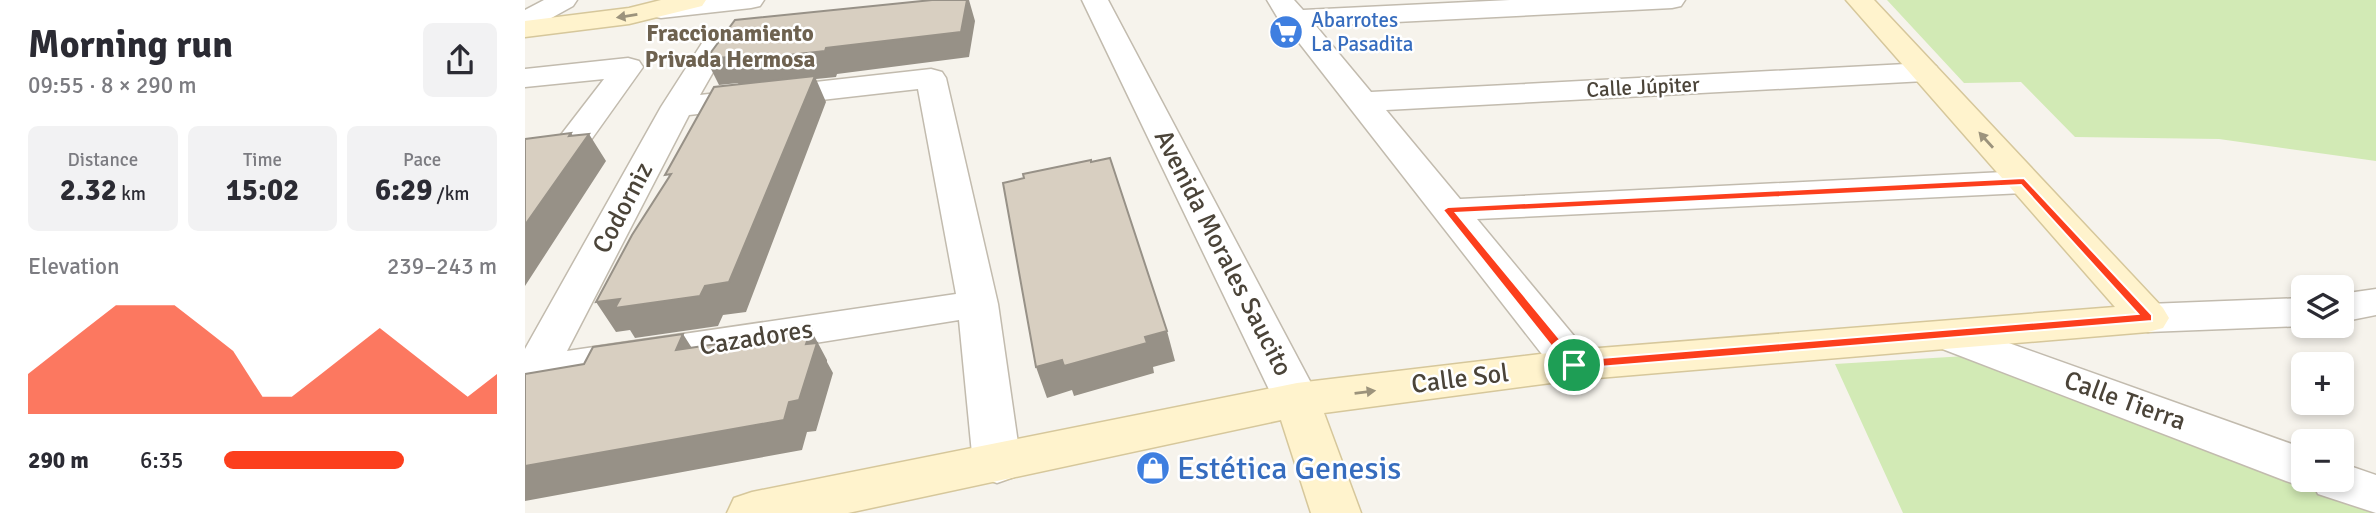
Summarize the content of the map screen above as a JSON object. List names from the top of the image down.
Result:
{
  "streets": {
    "main road": ["Avenida Morales Saucito", "Calle Sol"],
    "street": [
      "Calle Júpiter",
      "Codorniz",
      "Cazadores",
      "Calle Tierra"
    ]
  },
  "crossings": [
    ["Codorniz", "Cazadores"],
    ["Avenida Morales Saucito", "Calle Sol"],
    ["Calle Sol", "Calle Tierra"]
  ],
  "districts": ["Fraccionamiento Privada Hermosa"],
  "places": {
    "supermarket": ["Abarrotes La Pasadita"],
    "shop": ["Estética Genesis"]
  },
  "page": {
    "heading": ["Morning run", "09:55 · 8 × 290 m"],
    "stats": [
      ["Distance", "2.32 km"],
      ["Time", "15:02"],
      ["Pace", "6:29 /km"]
    ],
    "chart": ["Elevation", "239–243 m"],
    "map_buttons": ["+", "−"],
    "list": [
      {
        "name": "290 m",
        "note": "6:35"
      }
    ]
  }
}
